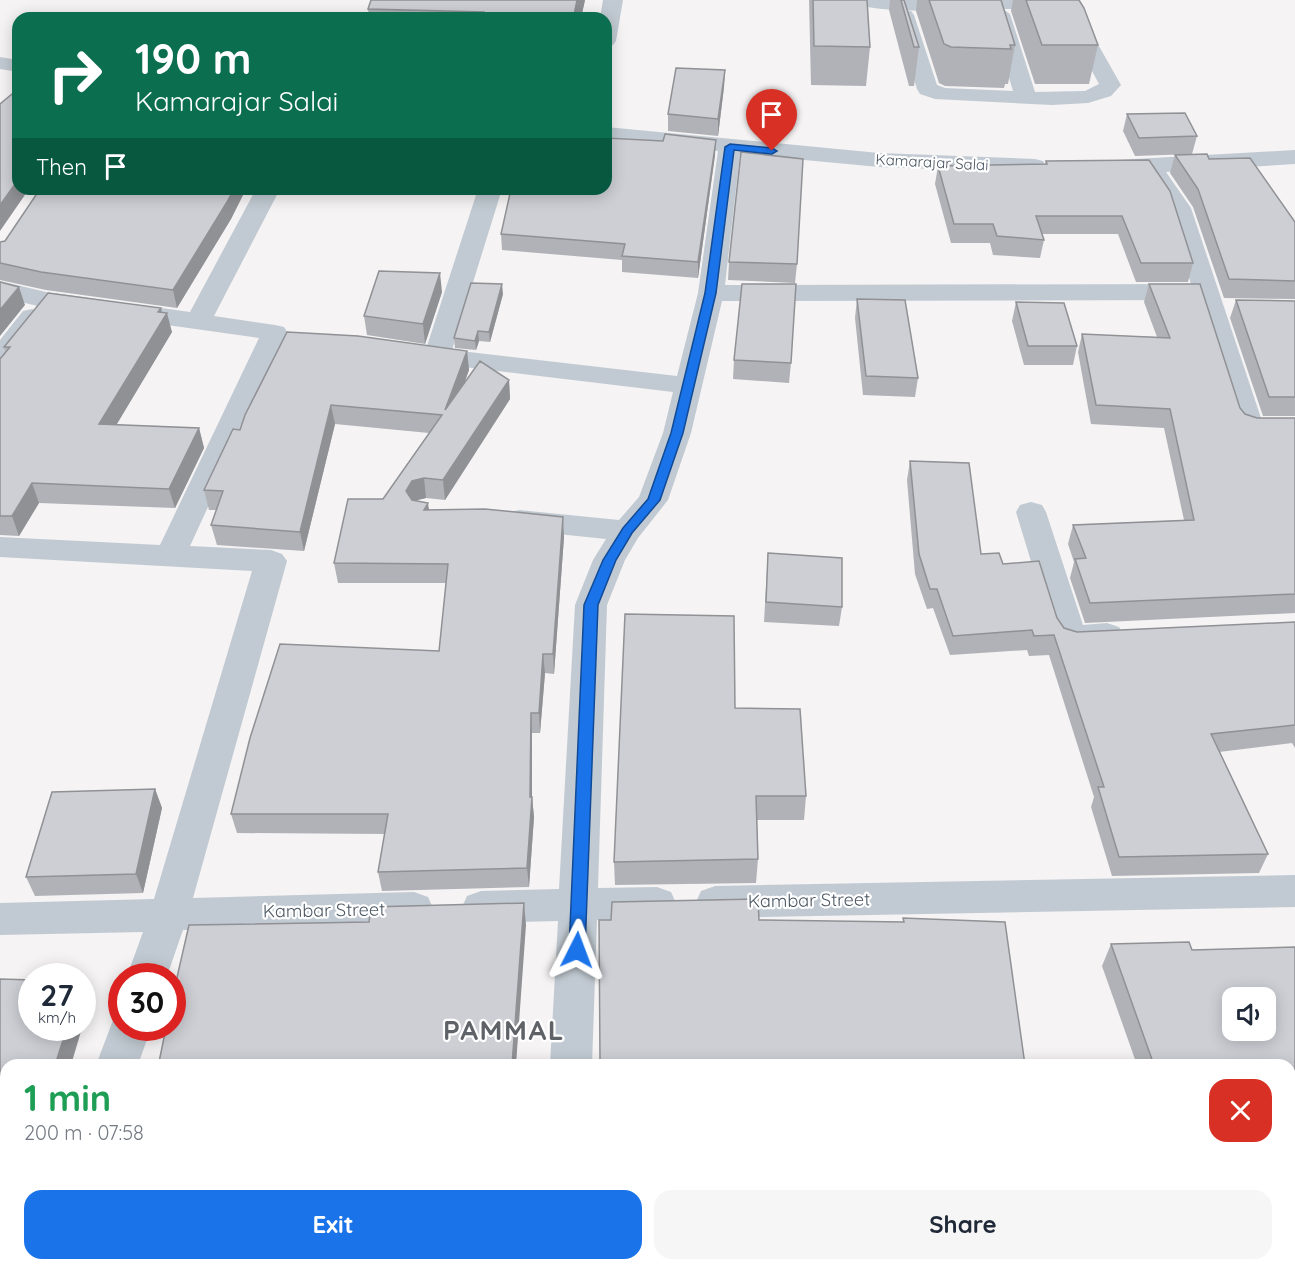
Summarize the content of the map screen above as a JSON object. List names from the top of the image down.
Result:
{
  "streets": {
    "street": ["Kamarajar Salai", "Kambar Street"]
  },
  "districts": ["PAMMAL"],
  "page": {
    "turn": ["190 m", "Kamarajar Salai"],
    "then": "Then",
    "speed": "27 km/h",
    "limit": "30",
    "heading": ["1 min", "200 m · 07:58"],
    "buttons": ["Exit", "Share"]
  }
}
